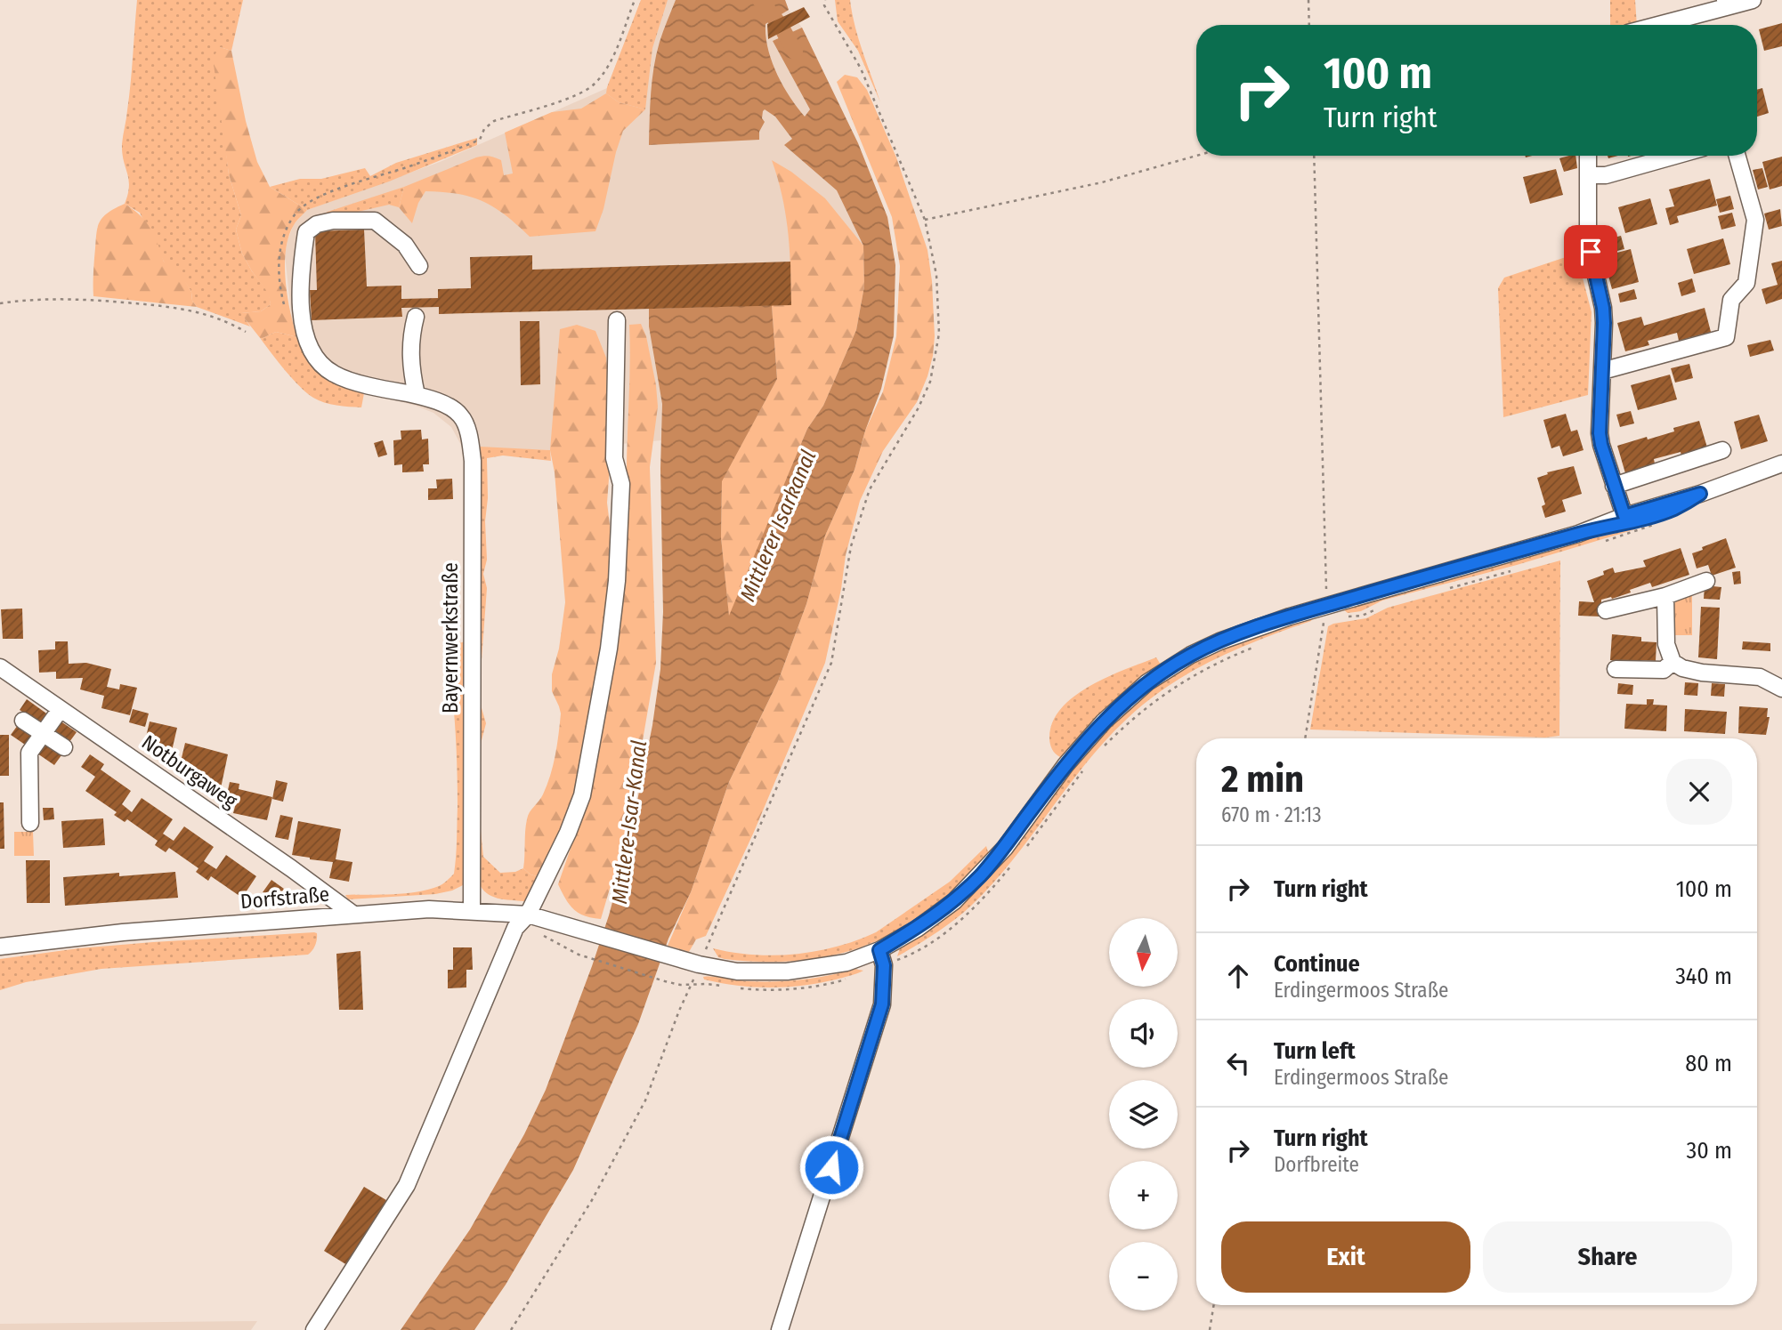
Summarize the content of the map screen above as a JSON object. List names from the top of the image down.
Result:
{
  "streets": {
    "street": ["Bayernwerkstraße", "Notburgaweg", "Dorfstraße"]
  },
  "crossings": [
    ["Bayernwerkstraße", "Dorfstraße"],
    ["Notburgaweg", "Dorfstraße"]
  ],
  "water": ["Mittlerer Isarkanal", "Mittlere-Isar-Kanal"],
  "north": "bottom",
  "page": {
    "turn": ["100 m", "Turn right"],
    "heading": ["2 min", "670 m · 21:13"],
    "list": [
      {
        "name": "Turn right",
        "value": "100 m"
      },
      {
        "name": "Continue",
        "note": "Erdingermoos Straße",
        "value": "340 m"
      },
      {
        "name": "Turn left",
        "note": "Erdingermoos Straße",
        "value": "80 m"
      },
      {
        "name": "Turn right",
        "note": "Dorfbreite",
        "value": "30 m"
      }
    ],
    "map_buttons": ["+", "−"],
    "buttons": ["Exit", "Share"]
  }
}
